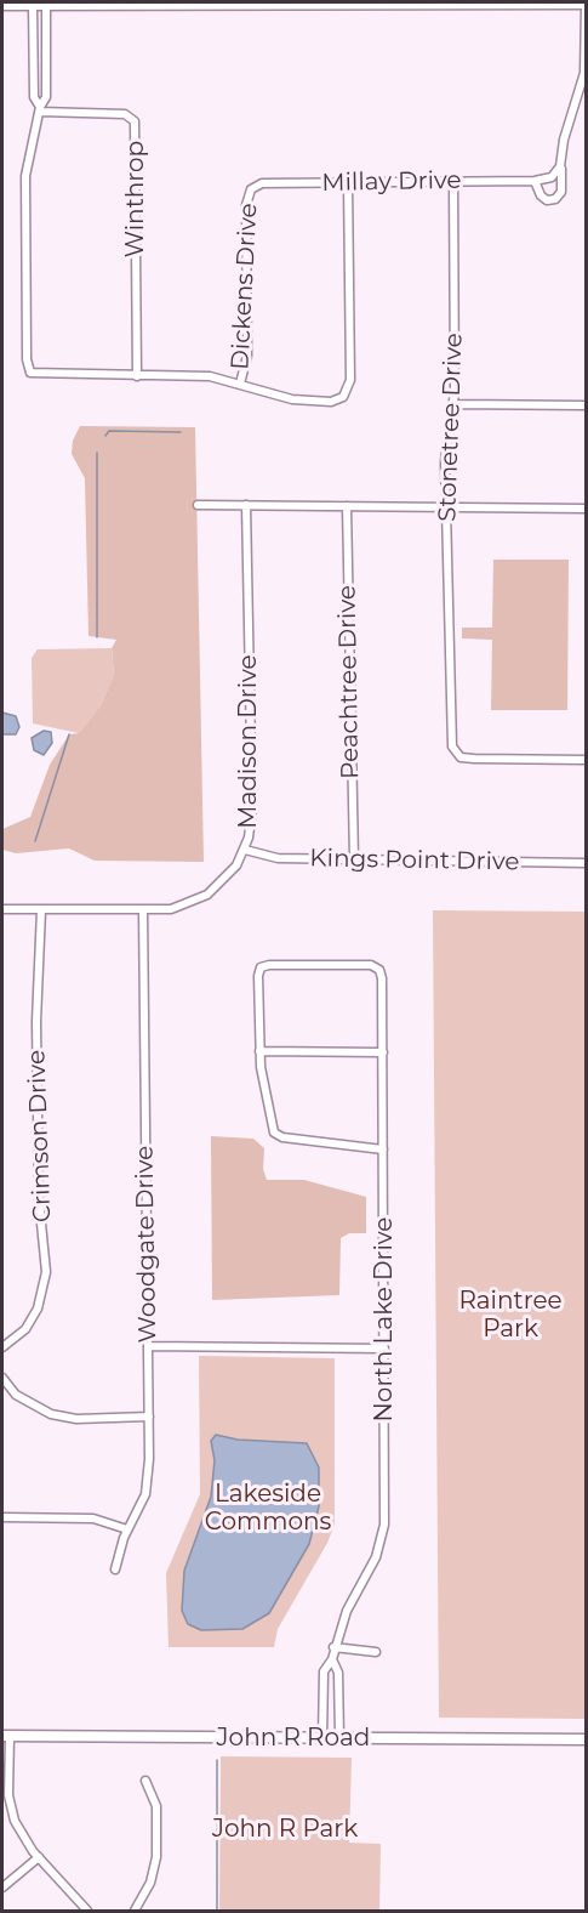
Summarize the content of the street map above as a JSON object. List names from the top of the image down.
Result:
{
  "streets": {
    "main road": ["John R Road"],
    "street": [
      "Millay Drive",
      "Winthrop",
      "Dickens Drive",
      "Stonetree Drive",
      "Peachtree Drive",
      "Madison Drive",
      "Kings Point Drive",
      "Crimson Drive",
      "Woodgate Drive",
      "North Lake Drive"
    ]
  },
  "crossings": [
    ["Millay Drive", "Dickens Drive"],
    ["Millay Drive", "Stonetree Drive"],
    ["Peachtree Drive", "Kings Point Drive"],
    ["Madison Drive", "Kings Point Drive"],
    ["Madison Drive", "Crimson Drive"],
    ["Madison Drive", "Woodgate Drive"],
    ["North Lake Drive", "John R Road"]
  ],
  "parks": ["Raintree Park", "Lakeside Commons", "John R Park"]
}
